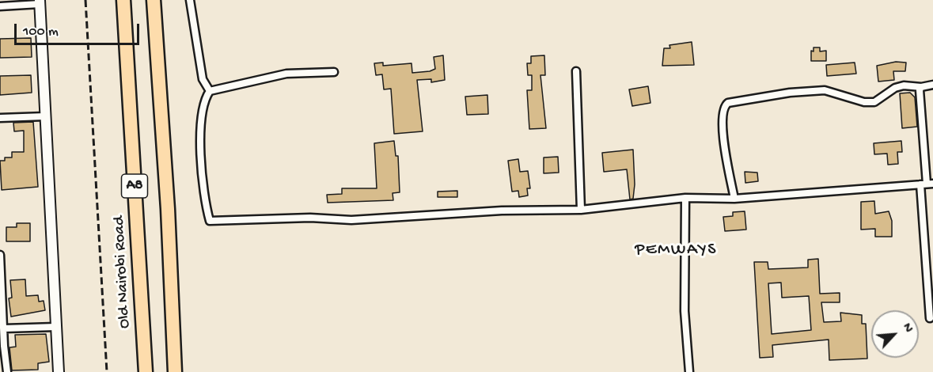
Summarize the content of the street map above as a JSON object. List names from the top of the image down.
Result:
{
  "streets": {
    "highway": ["A8", "Old Nairobi Road"]
  },
  "districts": ["PEMWAYS"],
  "scale_bar": "100 m",
  "north": "top right"
}
